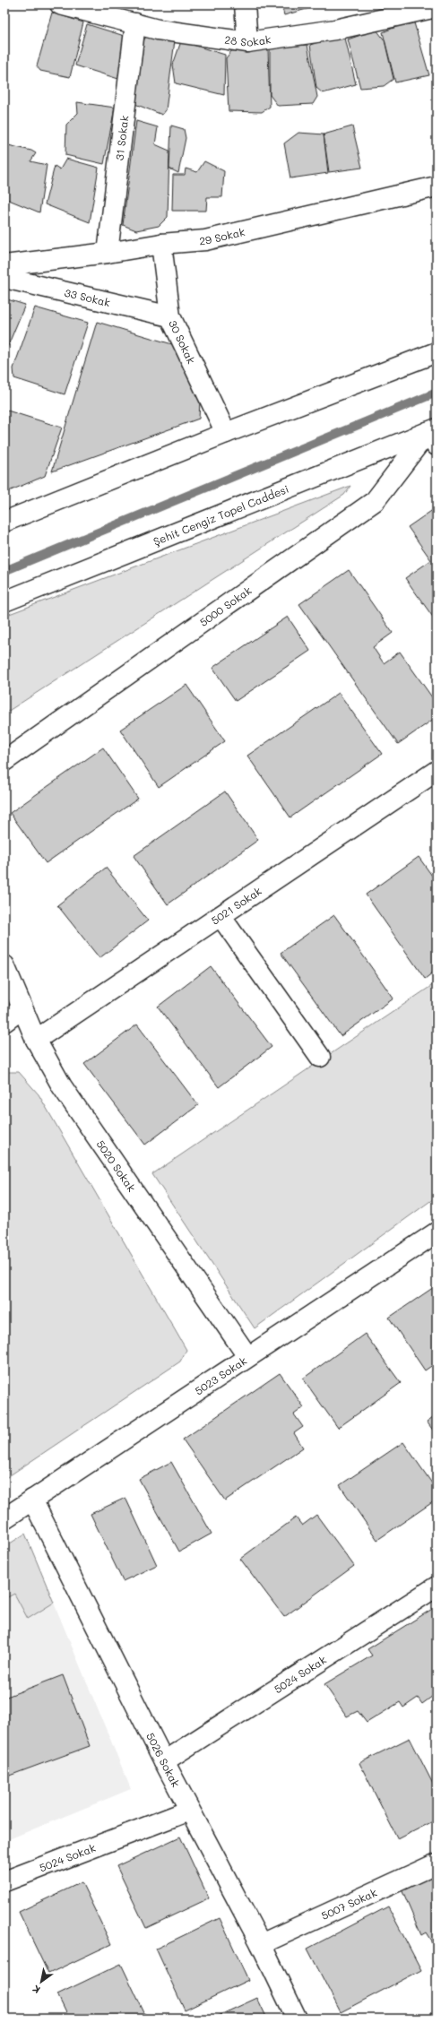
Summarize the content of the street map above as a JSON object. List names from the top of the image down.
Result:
{
  "streets": {
    "street": [
      "28 Sokak",
      "31 Sokak",
      "29 Sokak",
      "33 Sokak",
      "30 Sokak",
      "Şehit Cengiz Topel Caddesi",
      "5000 Sokak",
      "5021 Sokak",
      "5020 Sokak",
      "5023 Sokak",
      "5024 Sokak",
      "5026 Sokak",
      "5007 Sokak"
    ]
  },
  "crossings": [
    ["28 Sokak", "31 Sokak"],
    ["31 Sokak", "29 Sokak"],
    ["29 Sokak", "30 Sokak"],
    ["33 Sokak", "30 Sokak"],
    ["Şehit Cengiz Topel Caddesi", "5000 Sokak"],
    ["5021 Sokak", "5020 Sokak"],
    ["5020 Sokak", "5023 Sokak"],
    ["5023 Sokak", "5026 Sokak"],
    ["5024 Sokak", "5026 Sokak"],
    ["5026 Sokak", "5007 Sokak"]
  ],
  "north": "bottom left"
}
